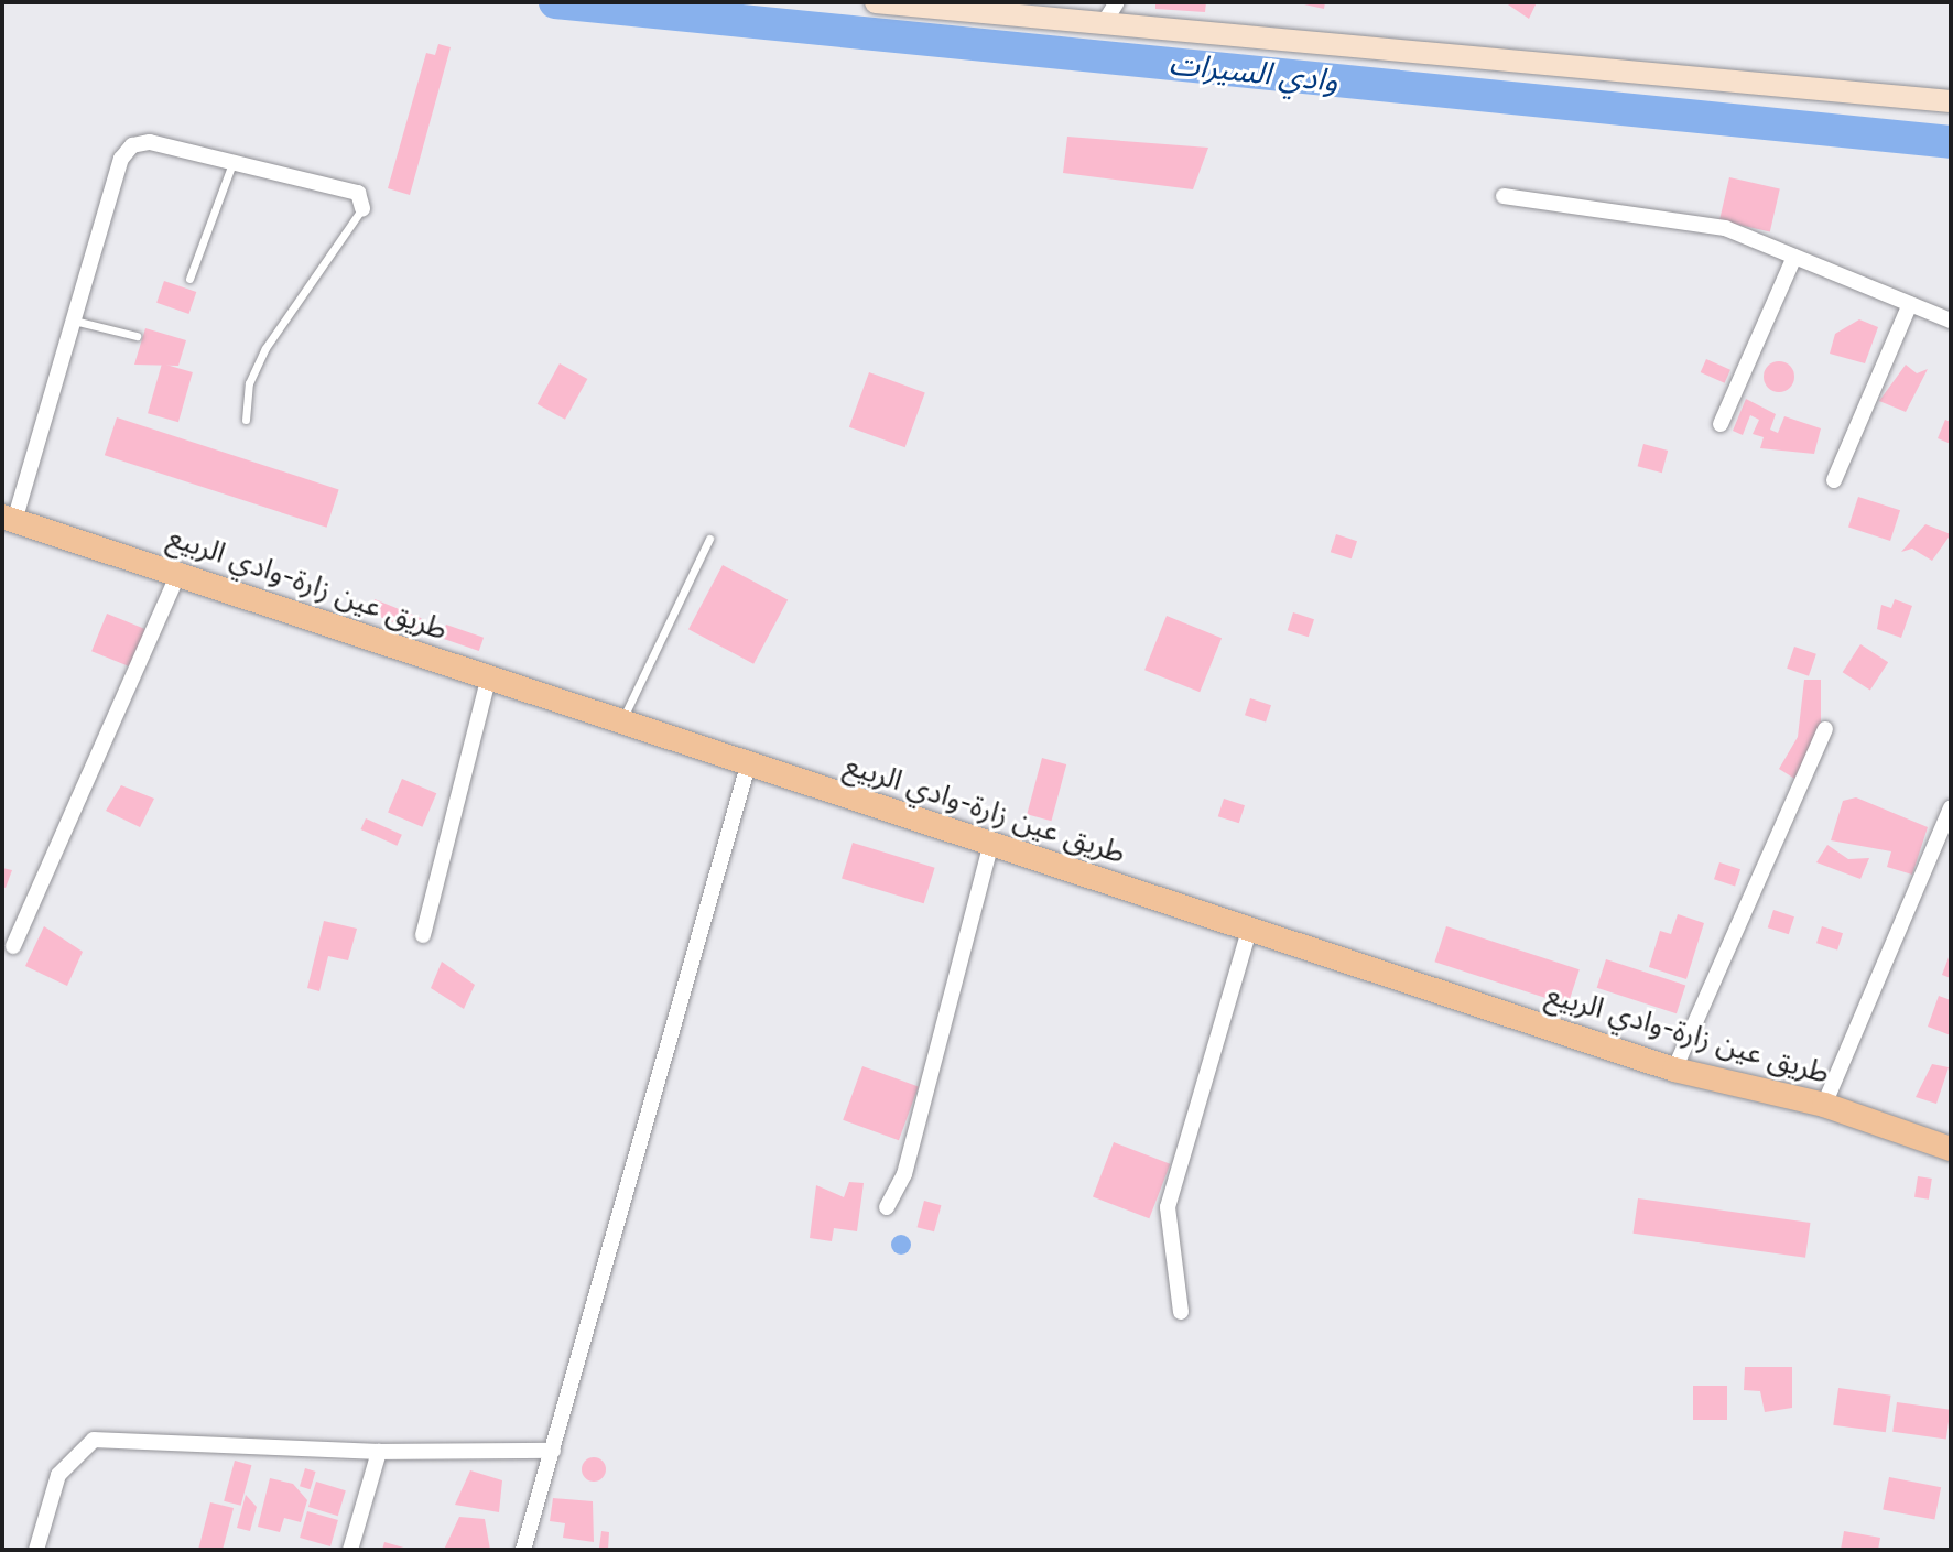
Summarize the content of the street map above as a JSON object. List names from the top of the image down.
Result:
{
  "streets": {
    "main road": ["طريق عين زارة-وادي الربيع"]
  },
  "water": ["وادي السيرات"]
}
